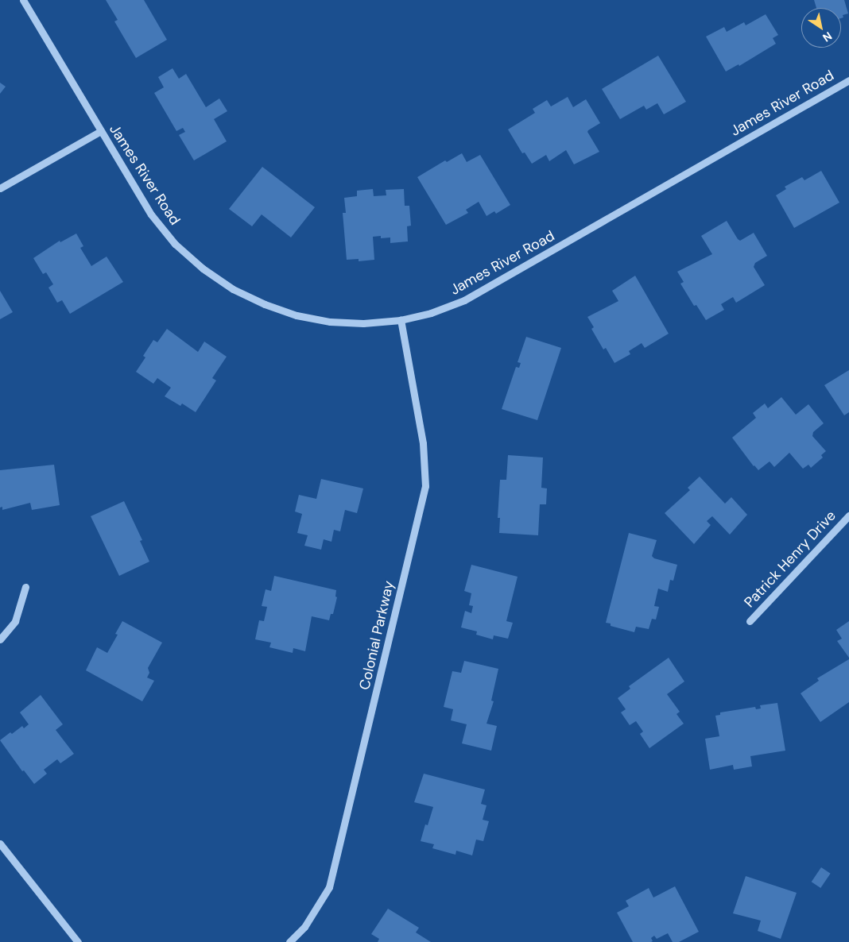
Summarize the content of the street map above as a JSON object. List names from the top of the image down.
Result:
{
  "streets": {
    "street": ["James River Road", "Patrick Henry Drive", "Colonial Parkway"]
  },
  "crossings": [
    ["James River Road", "Colonial Parkway"]
  ],
  "north": "bottom right"
}
